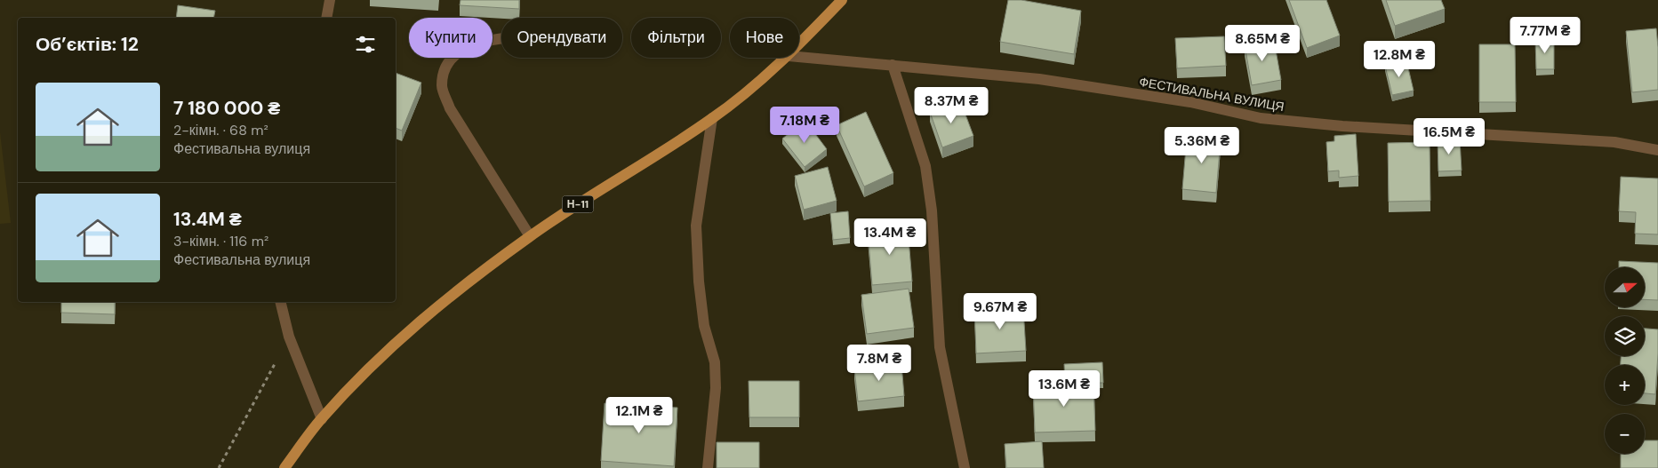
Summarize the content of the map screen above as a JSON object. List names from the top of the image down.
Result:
{
  "streets": {
    "main road": ["Н-11"],
    "street": ["ФЕСТИВАЛЬНА ВУЛИЦЯ"]
  },
  "north": "right",
  "page": {
    "price": [
      "7.77M ₴",
      "8.65M ₴",
      "12.8M ₴",
      "8.37M ₴",
      "7.18M ₴",
      "16.5M ₴",
      "5.36M ₴",
      "13.4M ₴",
      "9.67M ₴",
      "7.8M ₴",
      "13.6M ₴",
      "12.1M ₴"
    ],
    "chip": [
      "Купити",
      "Орендувати",
      "Фільтри",
      "Нове"
    ],
    "heading": "Об’єктів: 12",
    "list": [
      {
        "name": "7 180 000 ₴",
        "note": "2-кімн. · 68 m² · Фестивальна вулиця"
      },
      {
        "name": "13.4M ₴",
        "note": "3-кімн. · 116 m² · Фестивальна вулиця"
      }
    ],
    "map_buttons": ["+", "−"]
  }
}
